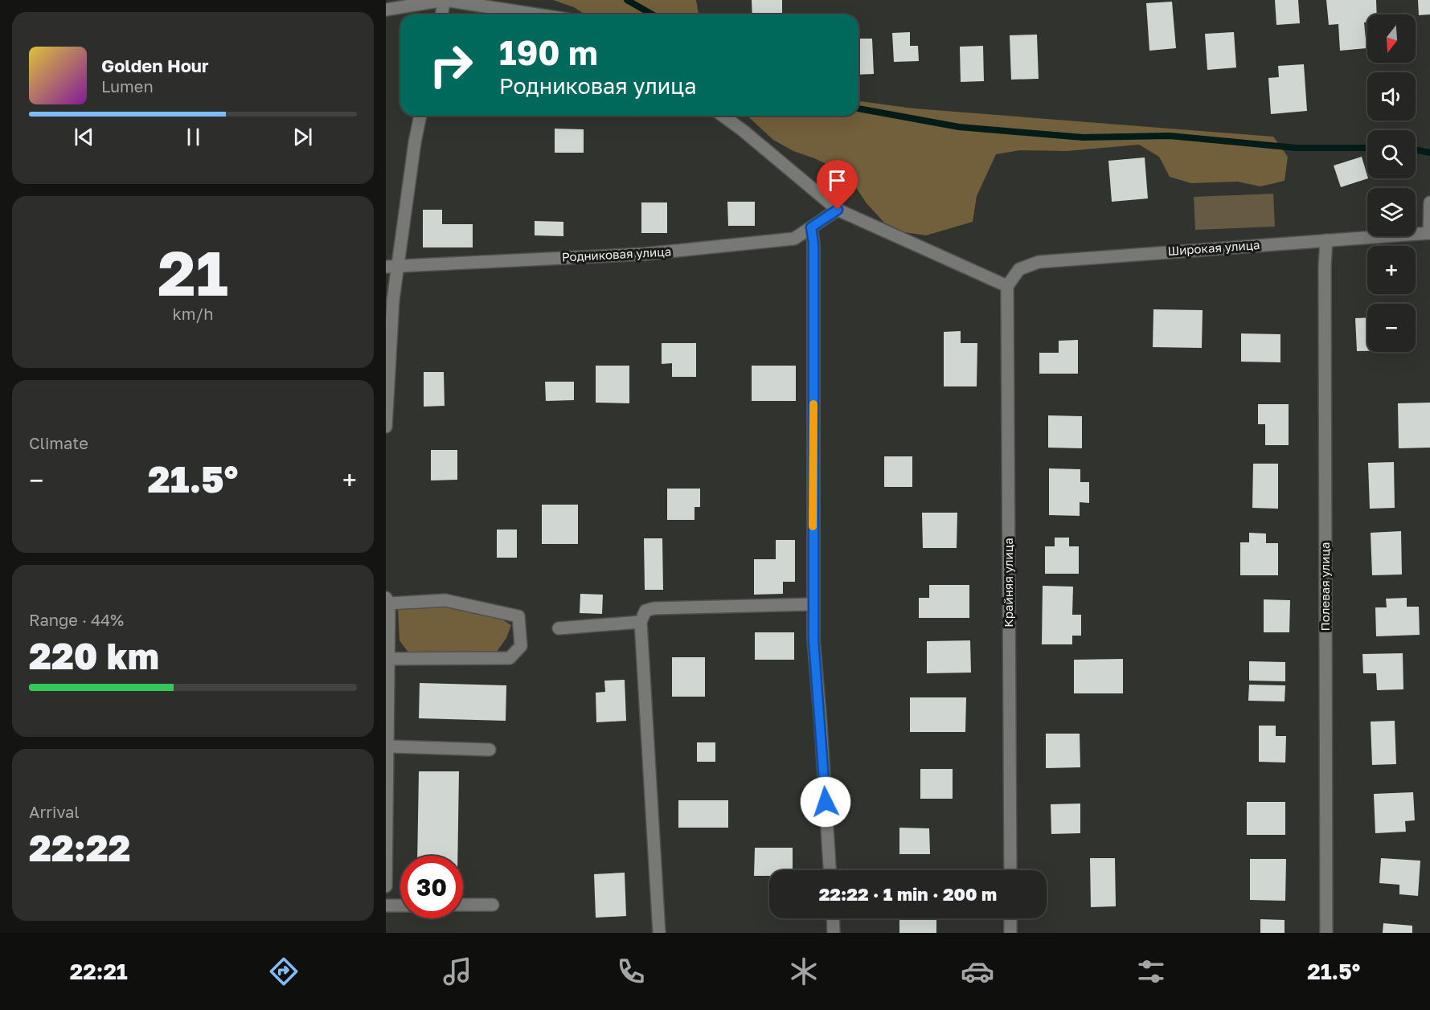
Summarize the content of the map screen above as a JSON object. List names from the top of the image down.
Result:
{
  "streets": {
    "street": [
      "Широкая улица",
      "Родниковая улица",
      "Крайняя улица",
      "Полевая улица"
    ]
  },
  "crossings": [
    ["Широкая улица", "Крайняя улица"],
    ["Широкая улица", "Полевая улица"]
  ],
  "north": "bottom",
  "page": {
    "map_buttons": ["+", "−"],
    "turn": ["190 m", "Родниковая улица"],
    "song": ["Golden Hour", "Lumen"],
    "tile": [
      ["21", "km/h"],
      "Climate",
      ["Range · 44%", "220 km"],
      ["Arrival", "22:22"]
    ],
    "heat": ["−", "21.5°", "+"],
    "limit": "30",
    "trip": "22:22 · 1 min · 200 m",
    "tabs": ["22:21", "21.5°"]
  }
}
